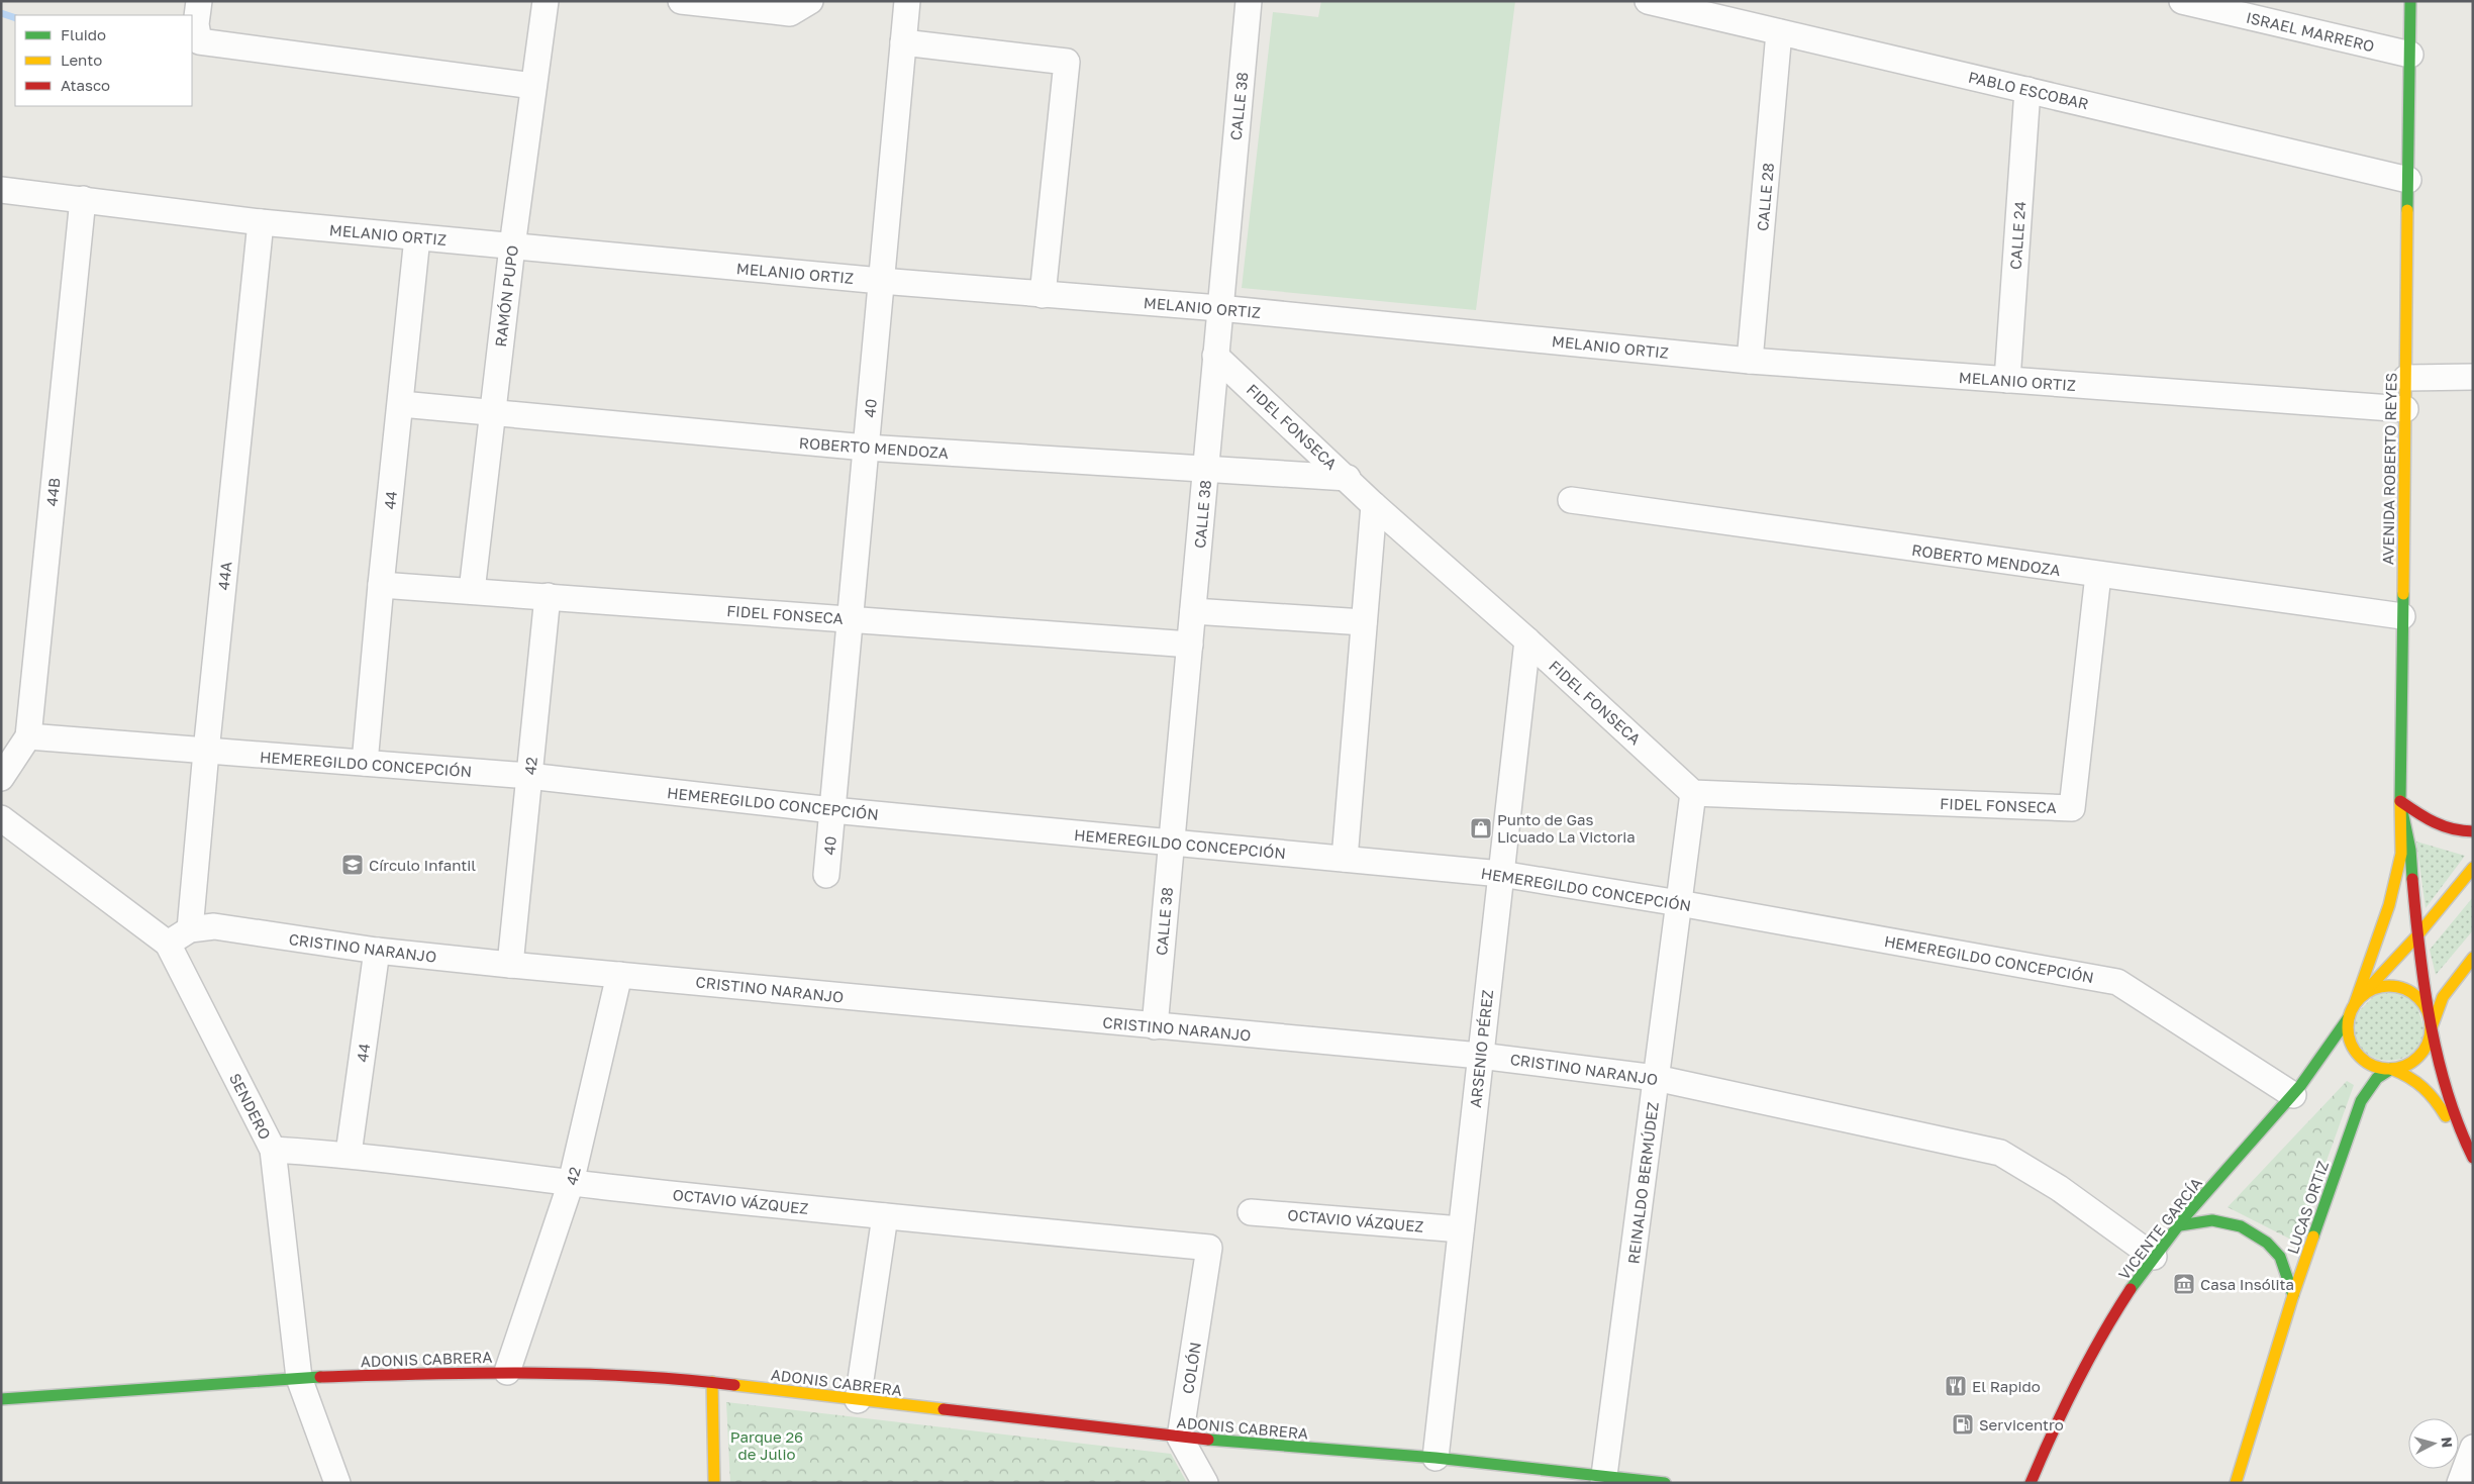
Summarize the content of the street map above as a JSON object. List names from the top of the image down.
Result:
{
  "streets": {
    "main road": [
      "AVENIDA ROBERTO REYES",
      "LUCAS ORTIZ",
      "VICENTE GARCÍA",
      "ADONIS CABRERA"
    ],
    "street": [
      "ISRAEL MARRERO",
      "PABLO ESCOBAR",
      "CALLE 38",
      "CALLE 28",
      "MELANIO ORTIZ",
      "CALLE 24",
      "RAMÓN PUPO",
      "40",
      "FIDEL FONSECA",
      "ROBERTO MENDOZA",
      "44B",
      "44",
      "44A",
      "HEMEREGILDO CONCEPCIÓN",
      "42",
      "CRISTINO NARANJO",
      "ARSENIO PÉREZ",
      "SENDERO",
      "REINALDO BERMÚDEZ",
      "OCTAVIO VÁZQUEZ",
      "COLÓN"
    ]
  },
  "crossings": [
    ["ISRAEL MARRERO", "AVENIDA ROBERTO REYES"],
    ["PABLO ESCOBAR", "CALLE 28"],
    ["PABLO ESCOBAR", "CALLE 24"],
    ["PABLO ESCOBAR", "AVENIDA ROBERTO REYES"],
    ["CALLE 38", "MELANIO ORTIZ"],
    ["CALLE 38", "FIDEL FONSECA"],
    ["CALLE 38", "ROBERTO MENDOZA"],
    ["CALLE 38", "HEMEREGILDO CONCEPCIÓN"],
    ["CALLE 38", "CRISTINO NARANJO"],
    ["CALLE 28", "MELANIO ORTIZ"],
    ["MELANIO ORTIZ", "CALLE 24"],
    ["MELANIO ORTIZ", "RAMÓN PUPO"],
    ["MELANIO ORTIZ", "40"],
    ["MELANIO ORTIZ", "AVENIDA ROBERTO REYES"],
    ["MELANIO ORTIZ", "44B"],
    ["MELANIO ORTIZ", "44"],
    ["MELANIO ORTIZ", "44A"],
    ["RAMÓN PUPO", "FIDEL FONSECA"],
    ["RAMÓN PUPO", "ROBERTO MENDOZA"],
    ["40", "FIDEL FONSECA"],
    ["40", "ROBERTO MENDOZA"],
    ["40", "HEMEREGILDO CONCEPCIÓN"],
    ["FIDEL FONSECA", "ROBERTO MENDOZA"],
    ["FIDEL FONSECA", "44"],
    ["FIDEL FONSECA", "42"],
    ["FIDEL FONSECA", "ARSENIO PÉREZ"],
    ["FIDEL FONSECA", "REINALDO BERMÚDEZ"],
    ["ROBERTO MENDOZA", "AVENIDA ROBERTO REYES"],
    ["ROBERTO MENDOZA", "44"],
    ["44B", "HEMEREGILDO CONCEPCIÓN"],
    ["44", "HEMEREGILDO CONCEPCIÓN"],
    ["44", "CRISTINO NARANJO"],
    ["44", "OCTAVIO VÁZQUEZ"],
    ["44A", "HEMEREGILDO CONCEPCIÓN"],
    ["44A", "CRISTINO NARANJO"],
    ["HEMEREGILDO CONCEPCIÓN", "42"],
    ["HEMEREGILDO CONCEPCIÓN", "ARSENIO PÉREZ"],
    ["HEMEREGILDO CONCEPCIÓN", "REINALDO BERMÚDEZ"],
    ["HEMEREGILDO CONCEPCIÓN", "VICENTE GARCÍA"],
    ["42", "CRISTINO NARANJO"],
    ["42", "OCTAVIO VÁZQUEZ"],
    ["42", "ADONIS CABRERA"],
    ["CRISTINO NARANJO", "ARSENIO PÉREZ"],
    ["CRISTINO NARANJO", "SENDERO"],
    ["CRISTINO NARANJO", "REINALDO BERMÚDEZ"],
    ["CRISTINO NARANJO", "VICENTE GARCÍA"],
    ["ARSENIO PÉREZ", "OCTAVIO VÁZQUEZ"],
    ["ARSENIO PÉREZ", "ADONIS CABRERA"],
    ["SENDERO", "OCTAVIO VÁZQUEZ"],
    ["SENDERO", "ADONIS CABRERA"],
    ["REINALDO BERMÚDEZ", "ADONIS CABRERA"],
    ["OCTAVIO VÁZQUEZ", "COLÓN"],
    ["ADONIS CABRERA", "COLÓN"]
  ],
  "parks": ["Parque 26 de Julio"],
  "places": {
    "shop": ["Punto de Gas Licuado La Victoria"],
    "school or university": ["Círculo Infantil"],
    "museum": ["Casa Insólita"],
    "restaurant": ["El Rapido"],
    "fuel station": ["Servicentro"]
  },
  "legend": ["Fluido", "Lento", "Atasco"],
  "north": "right"
}
